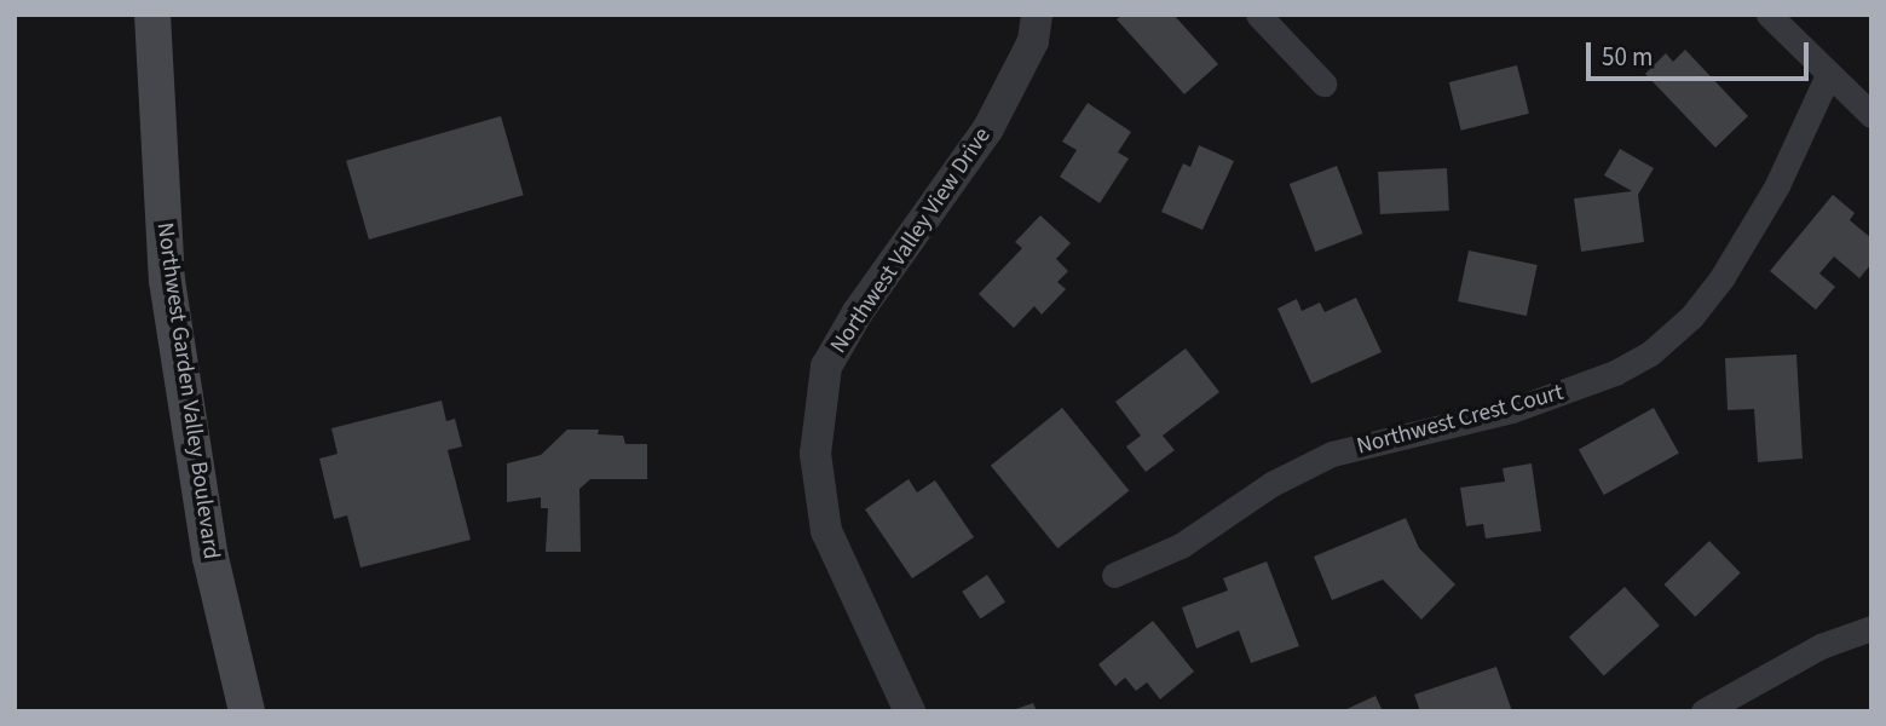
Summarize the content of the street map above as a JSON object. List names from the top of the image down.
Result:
{
  "streets": {
    "main road": ["Northwest Garden Valley Boulevard"],
    "street": ["Northwest Valley View Drive", "Northwest Crest Court"]
  },
  "scale_bar": "50 m"
}
